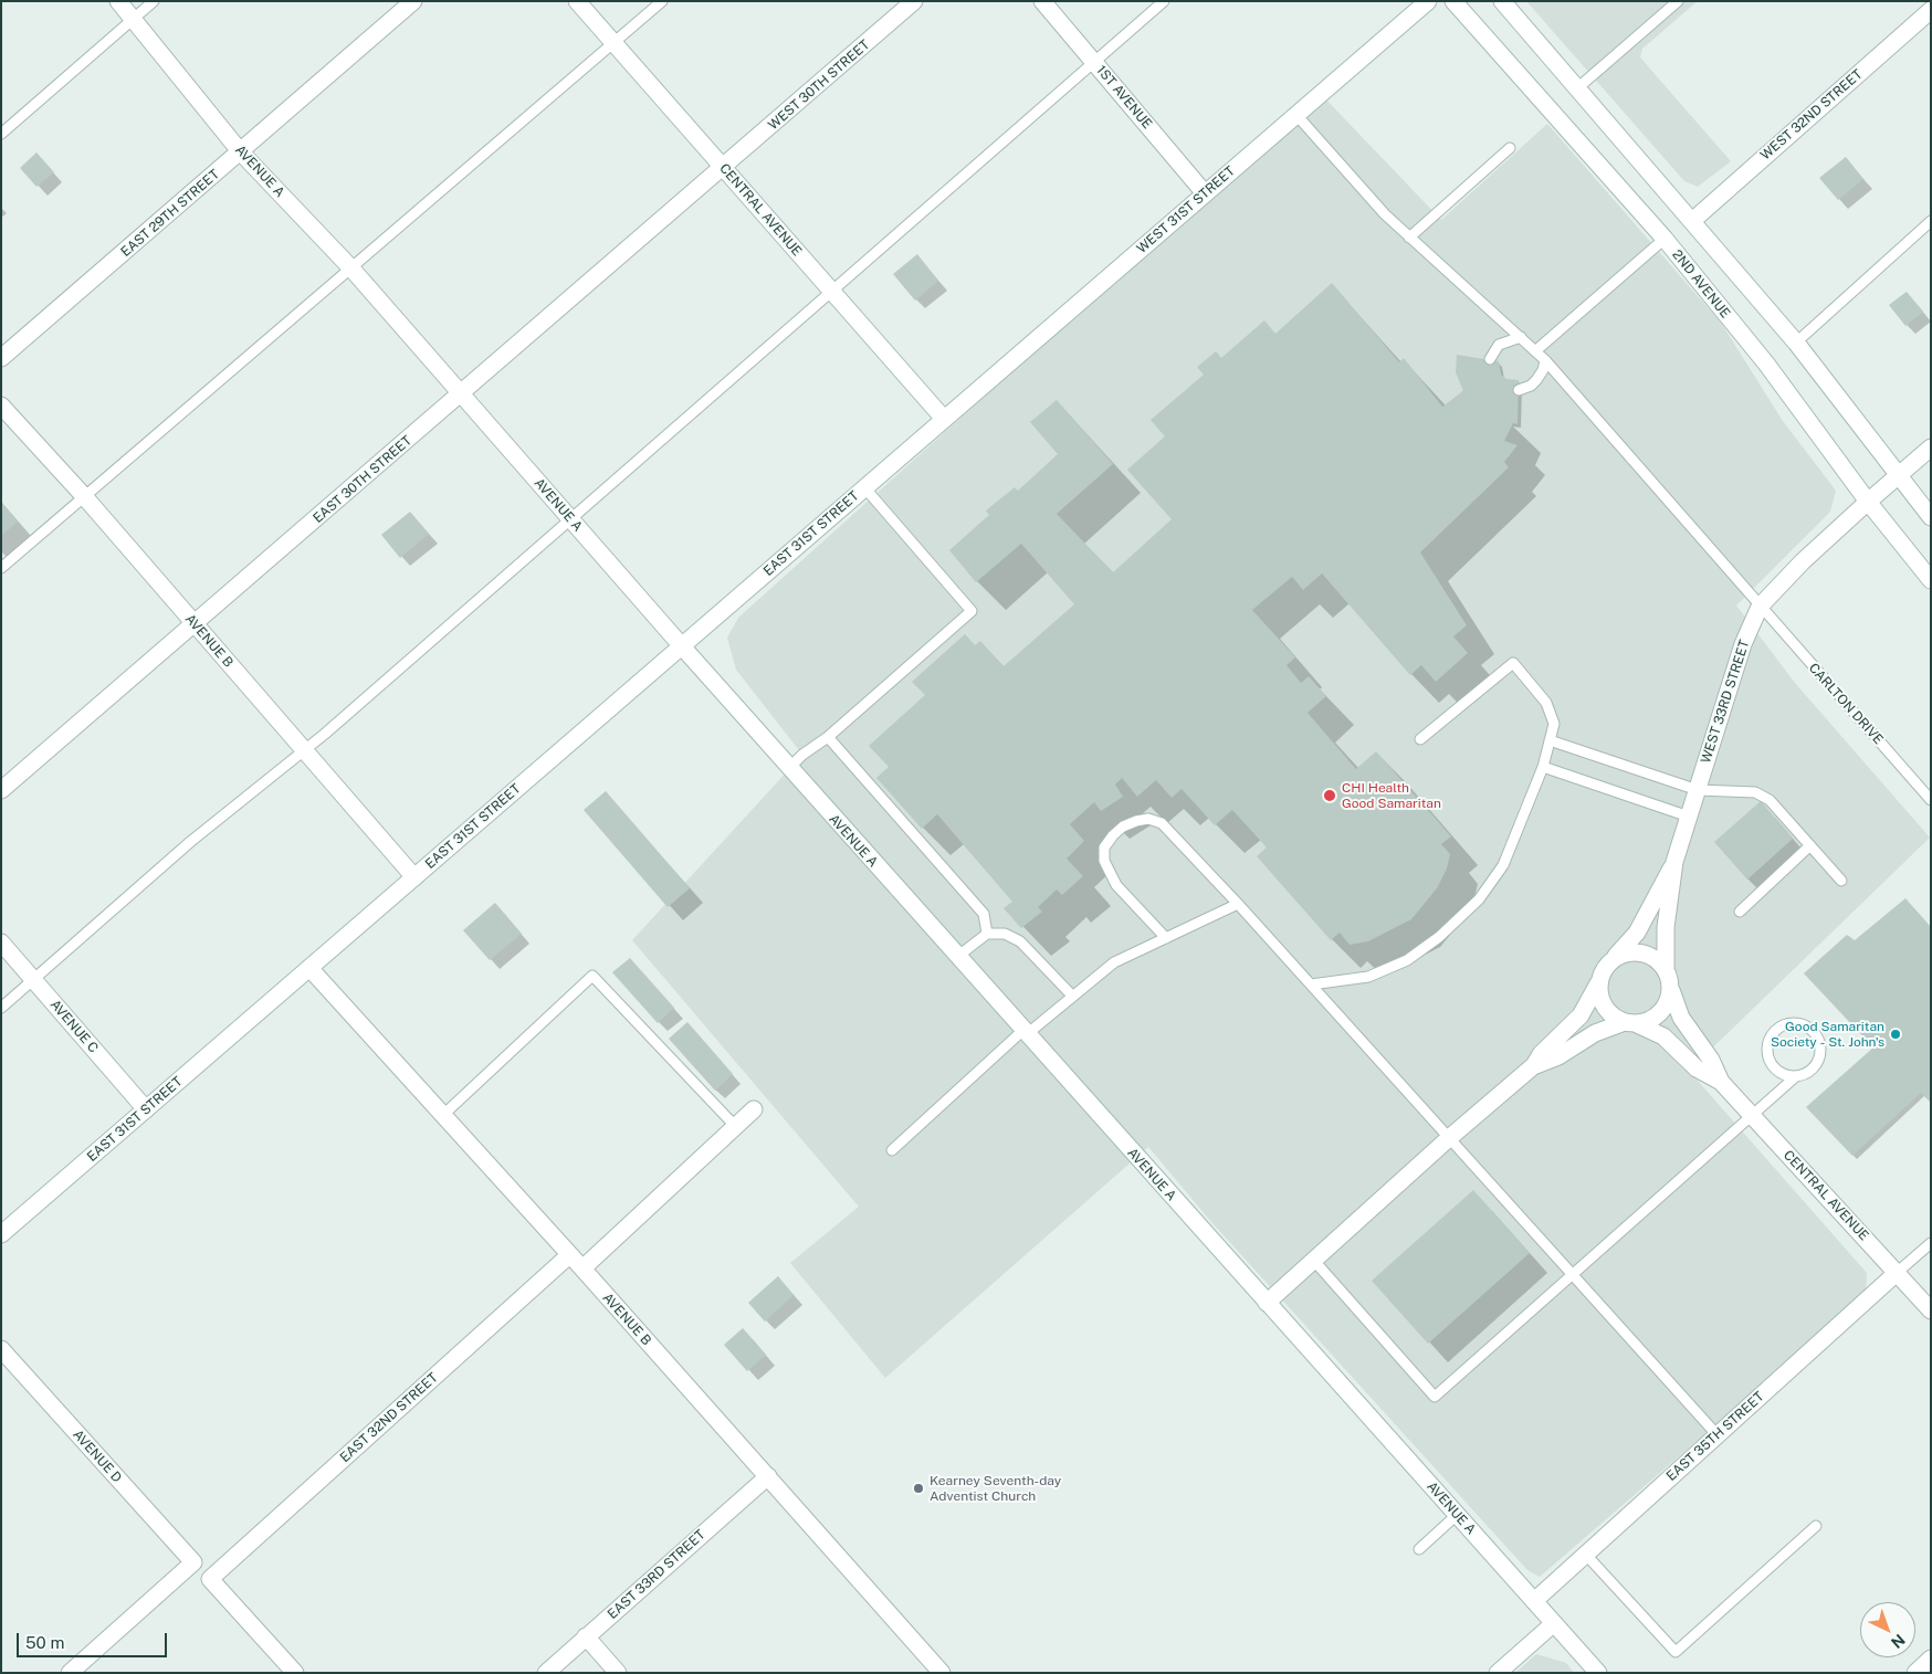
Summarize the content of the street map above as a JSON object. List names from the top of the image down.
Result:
{
  "streets": {
    "street": [
      "WEST 30TH STREET",
      "1ST AVENUE",
      "WEST 32ND STREET",
      "AVENUE A",
      "CENTRAL AVENUE",
      "WEST 31ST STREET",
      "EAST 29TH STREET",
      "2ND AVENUE",
      "EAST 30TH STREET",
      "EAST 31ST STREET",
      "AVENUE B",
      "WEST 33RD STREET",
      "AVENUE C",
      "EAST 32ND STREET",
      "EAST 35TH STREET",
      "AVENUE D",
      "EAST 33RD STREET"
    ],
    "lane": ["CARLTON DRIVE"]
  },
  "crossings": [
    ["WEST 30TH STREET", "CENTRAL AVENUE"],
    ["WEST 30TH STREET", "EAST 30TH STREET"],
    ["1ST AVENUE", "WEST 31ST STREET"],
    ["AVENUE A", "EAST 29TH STREET"],
    ["AVENUE A", "EAST 30TH STREET"],
    ["AVENUE A", "EAST 31ST STREET"],
    ["AVENUE A", "EAST 35TH STREET"],
    ["CENTRAL AVENUE", "WEST 31ST STREET"],
    ["CENTRAL AVENUE", "EAST 30TH STREET"],
    ["CENTRAL AVENUE", "EAST 31ST STREET"],
    ["CENTRAL AVENUE", "WEST 33RD STREET"],
    ["CENTRAL AVENUE", "EAST 35TH STREET"],
    ["WEST 31ST STREET", "EAST 31ST STREET"],
    ["WEST 31ST STREET", "CARLTON DRIVE"],
    ["2ND AVENUE", "WEST 33RD STREET"],
    ["EAST 30TH STREET", "AVENUE B"],
    ["EAST 31ST STREET", "AVENUE B"],
    ["EAST 31ST STREET", "AVENUE C"],
    ["AVENUE B", "EAST 32ND STREET"],
    ["AVENUE B", "EAST 33RD STREET"],
    ["WEST 33RD STREET", "CARLTON DRIVE"]
  ],
  "places": ["CHI Health Good Samaritan", "Good Samaritan Society - St. John's", "Kearney Seventh-day Adventist Church"],
  "scale_bar": "50 m",
  "north": "bottom right"
}
